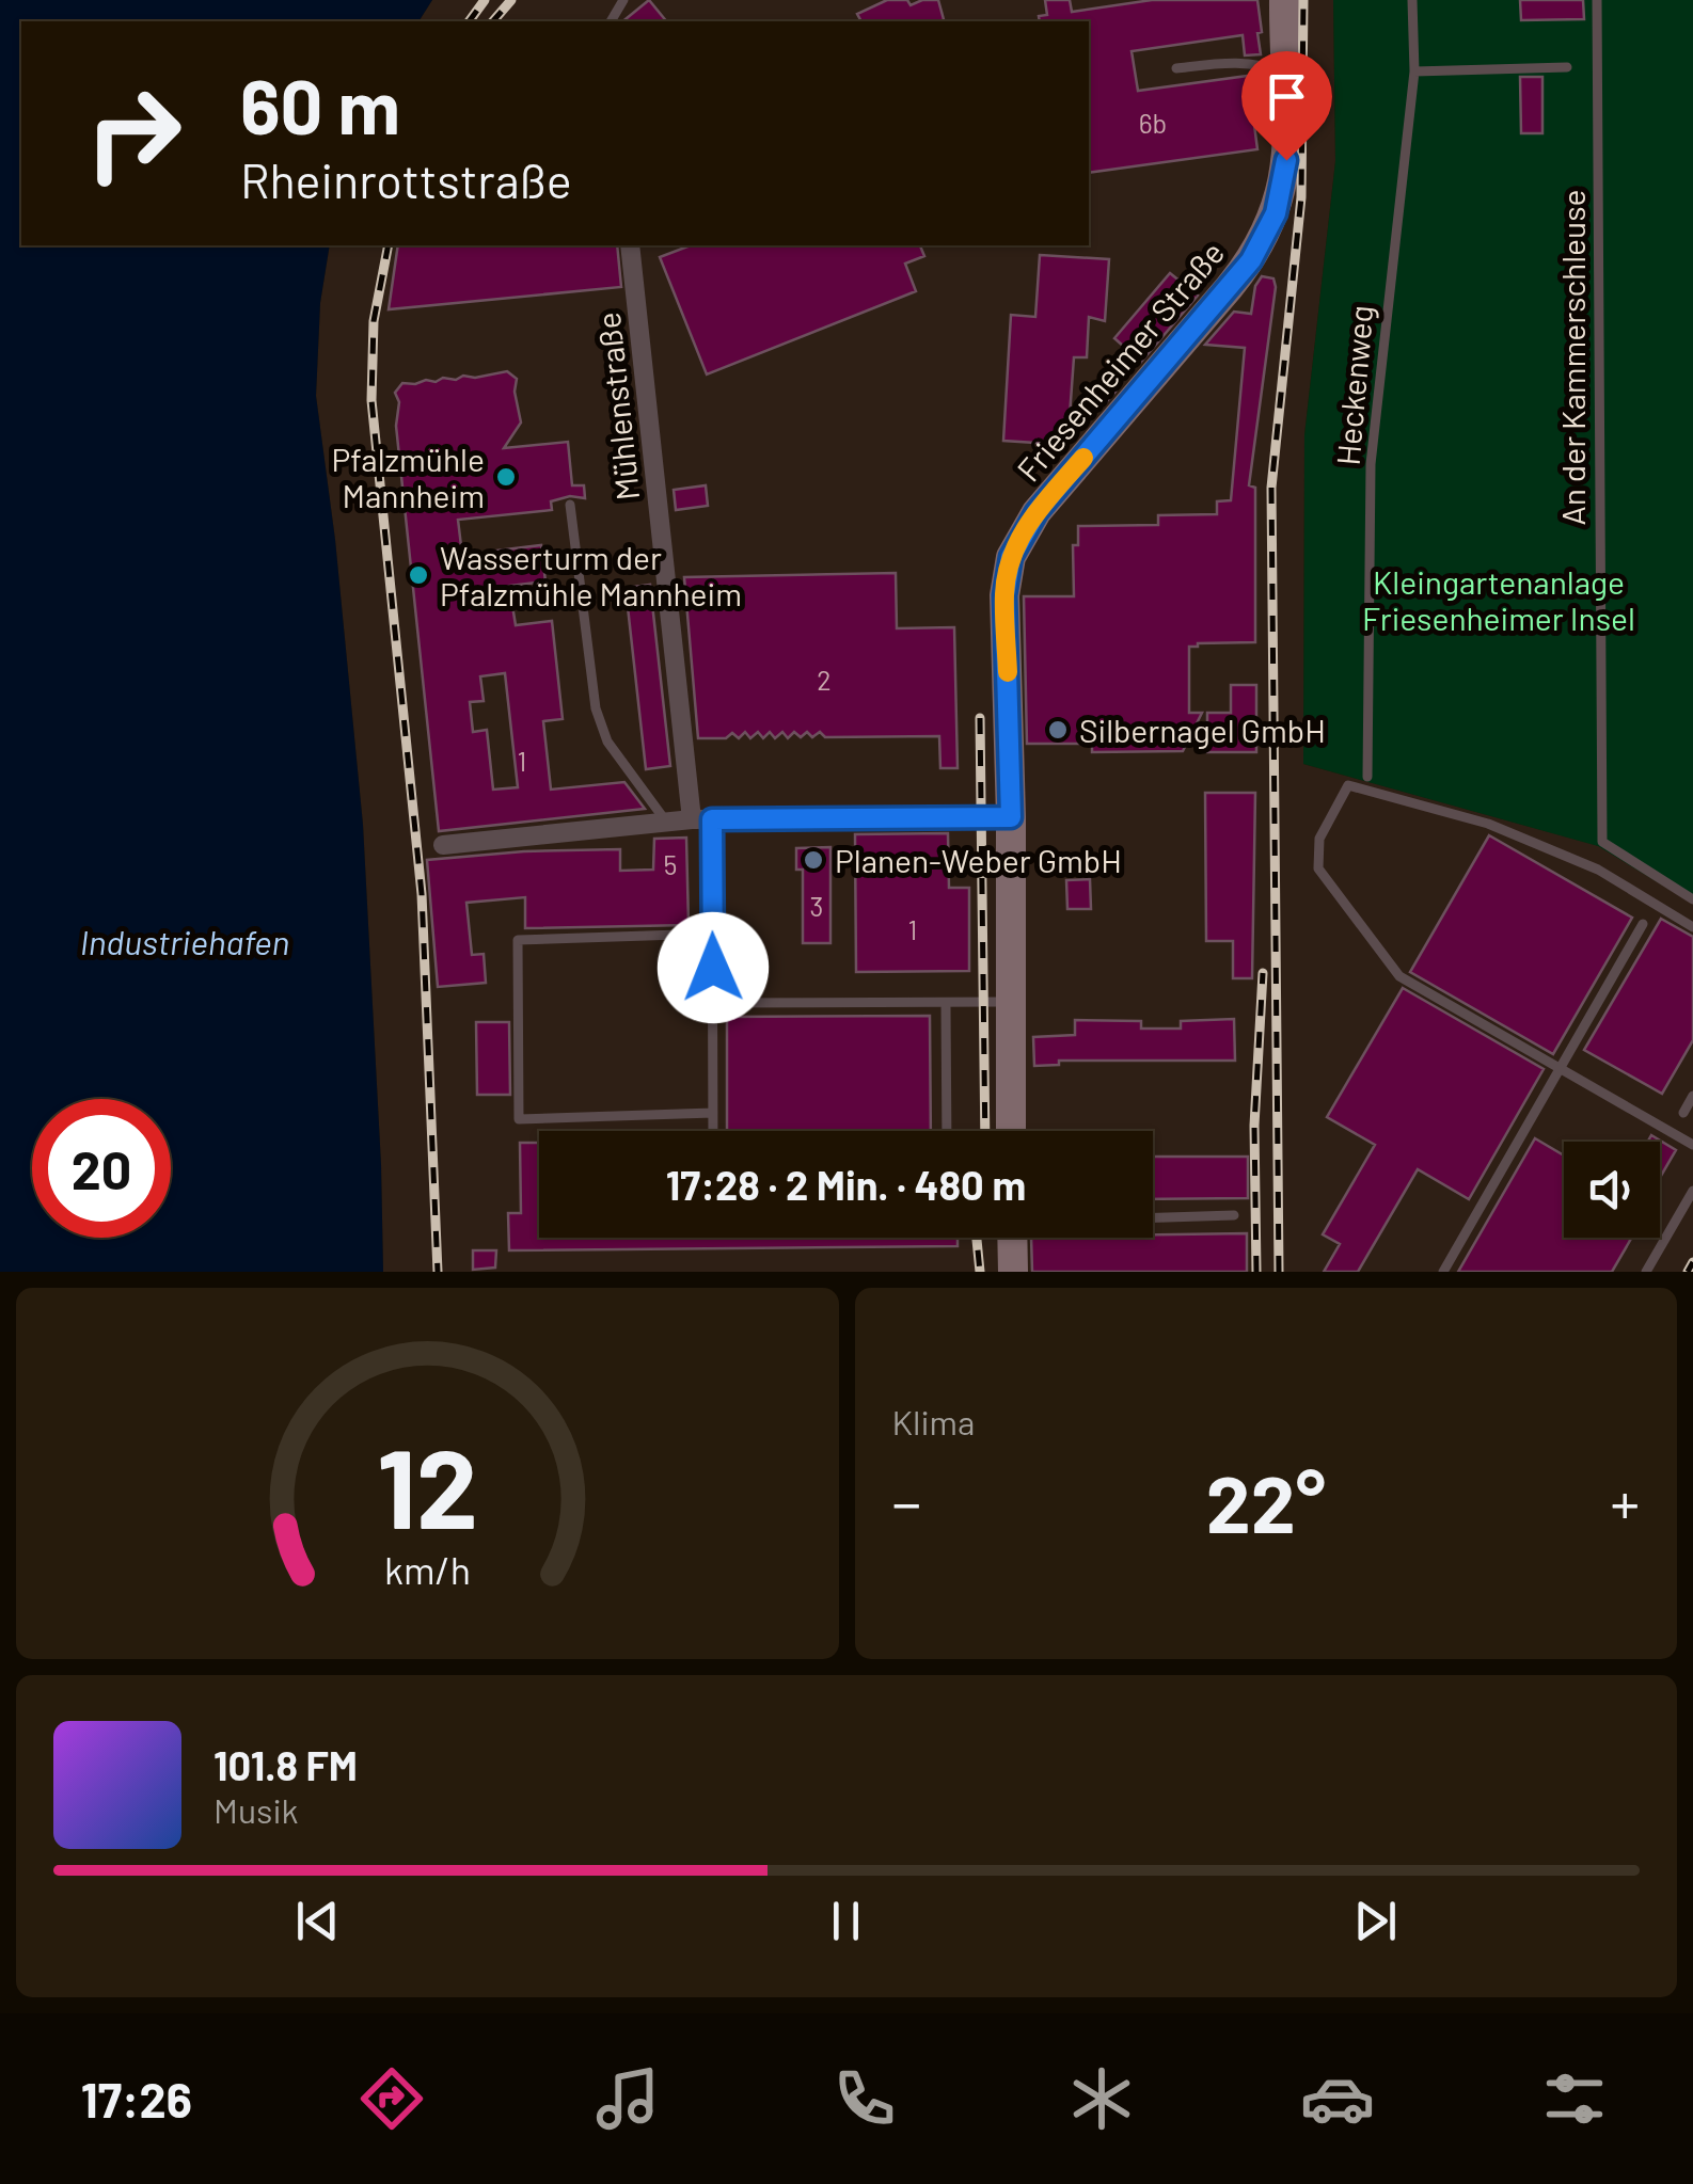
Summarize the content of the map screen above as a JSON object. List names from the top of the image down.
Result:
{
  "streets": {
    "street": ["Friesenheimer Straße", "Mühlenstraße"],
    "lane": ["An der Kammerschleuse", "Heckenweg"]
  },
  "water": ["Industriehafen"],
  "parks": ["Kleingartenanlage Friesenheimer Insel"],
  "places": [
    "Pfalzmühle Mannheim",
    "Wasserturm der Pfalzmühle Mannheim",
    "Silbernagel GmbH",
    "Planen-Weber GmbH"
  ],
  "house_numbers": [
    "6b",
    "2",
    "1",
    "5",
    "3",
    "1"
  ],
  "page": {
    "turn": ["60 m", "Rheinrottstraße"],
    "limit": "20",
    "trip": "17:28 · 2 Min. · 480 m",
    "tile": "Klima",
    "heat": ["−", "22°", "+"],
    "song": ["101.8 FM", "Musik"],
    "tabs": "17:26",
    "gauge": ["12", "km/h"]
  }
}
